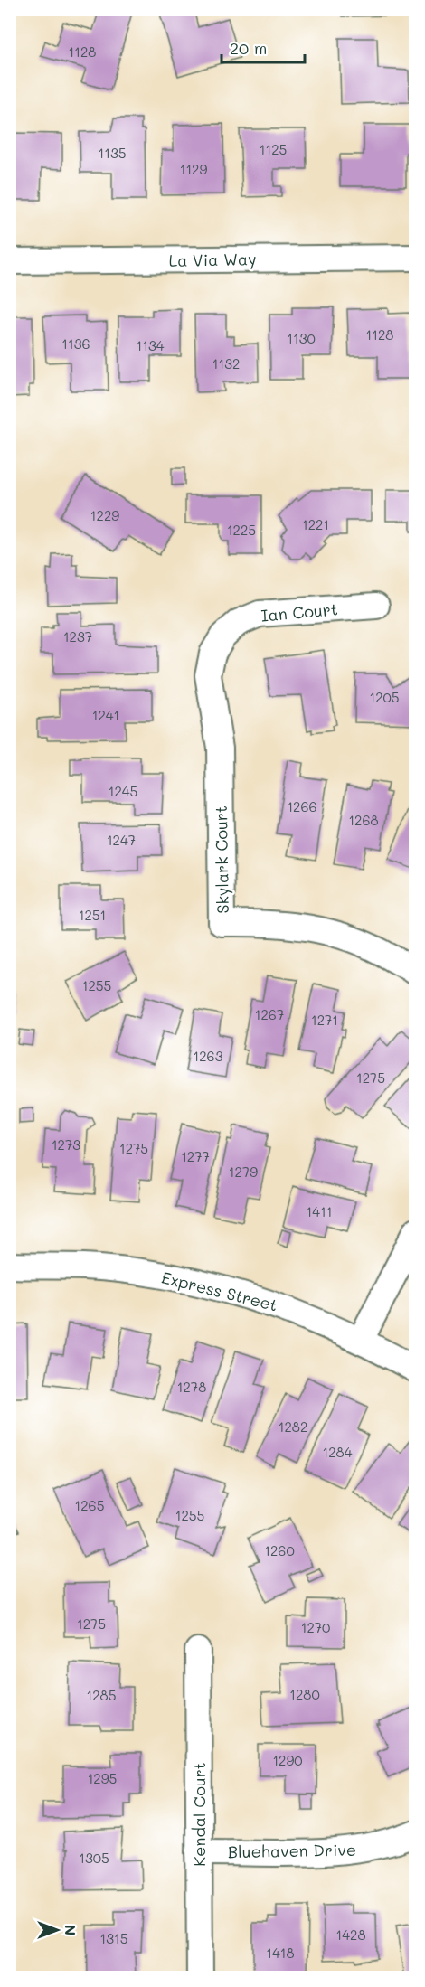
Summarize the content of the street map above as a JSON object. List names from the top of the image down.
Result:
{
  "streets": {
    "street": [
      "La Via Way",
      "Ian Court",
      "Skylark Court",
      "Express Street",
      "Kendal Court",
      "Bluehaven Drive"
    ]
  },
  "crossings": [
    ["Ian Court", "Skylark Court"],
    ["Kendal Court", "Bluehaven Drive"]
  ],
  "house_numbers": [
    "1128",
    "1125",
    "1135",
    "1129",
    "1128",
    "1130",
    "1136",
    "1134",
    "1132",
    "1229",
    "1221",
    "1225",
    "1237",
    "1205",
    "1241",
    "1245",
    "1266",
    "1268",
    "1247",
    "1251",
    "1255",
    "1267",
    "1271",
    "1263",
    "1275",
    "1273",
    "1275",
    "1277",
    "1279",
    "1411",
    "1278",
    "1282",
    "1284",
    "1265",
    "1255",
    "1260",
    "1275",
    "1270",
    "1280",
    "1285",
    "1290",
    "1295",
    "1305",
    "1428",
    "1315",
    "1418"
  ],
  "scale_bar": "20 m",
  "north": "right"
}
